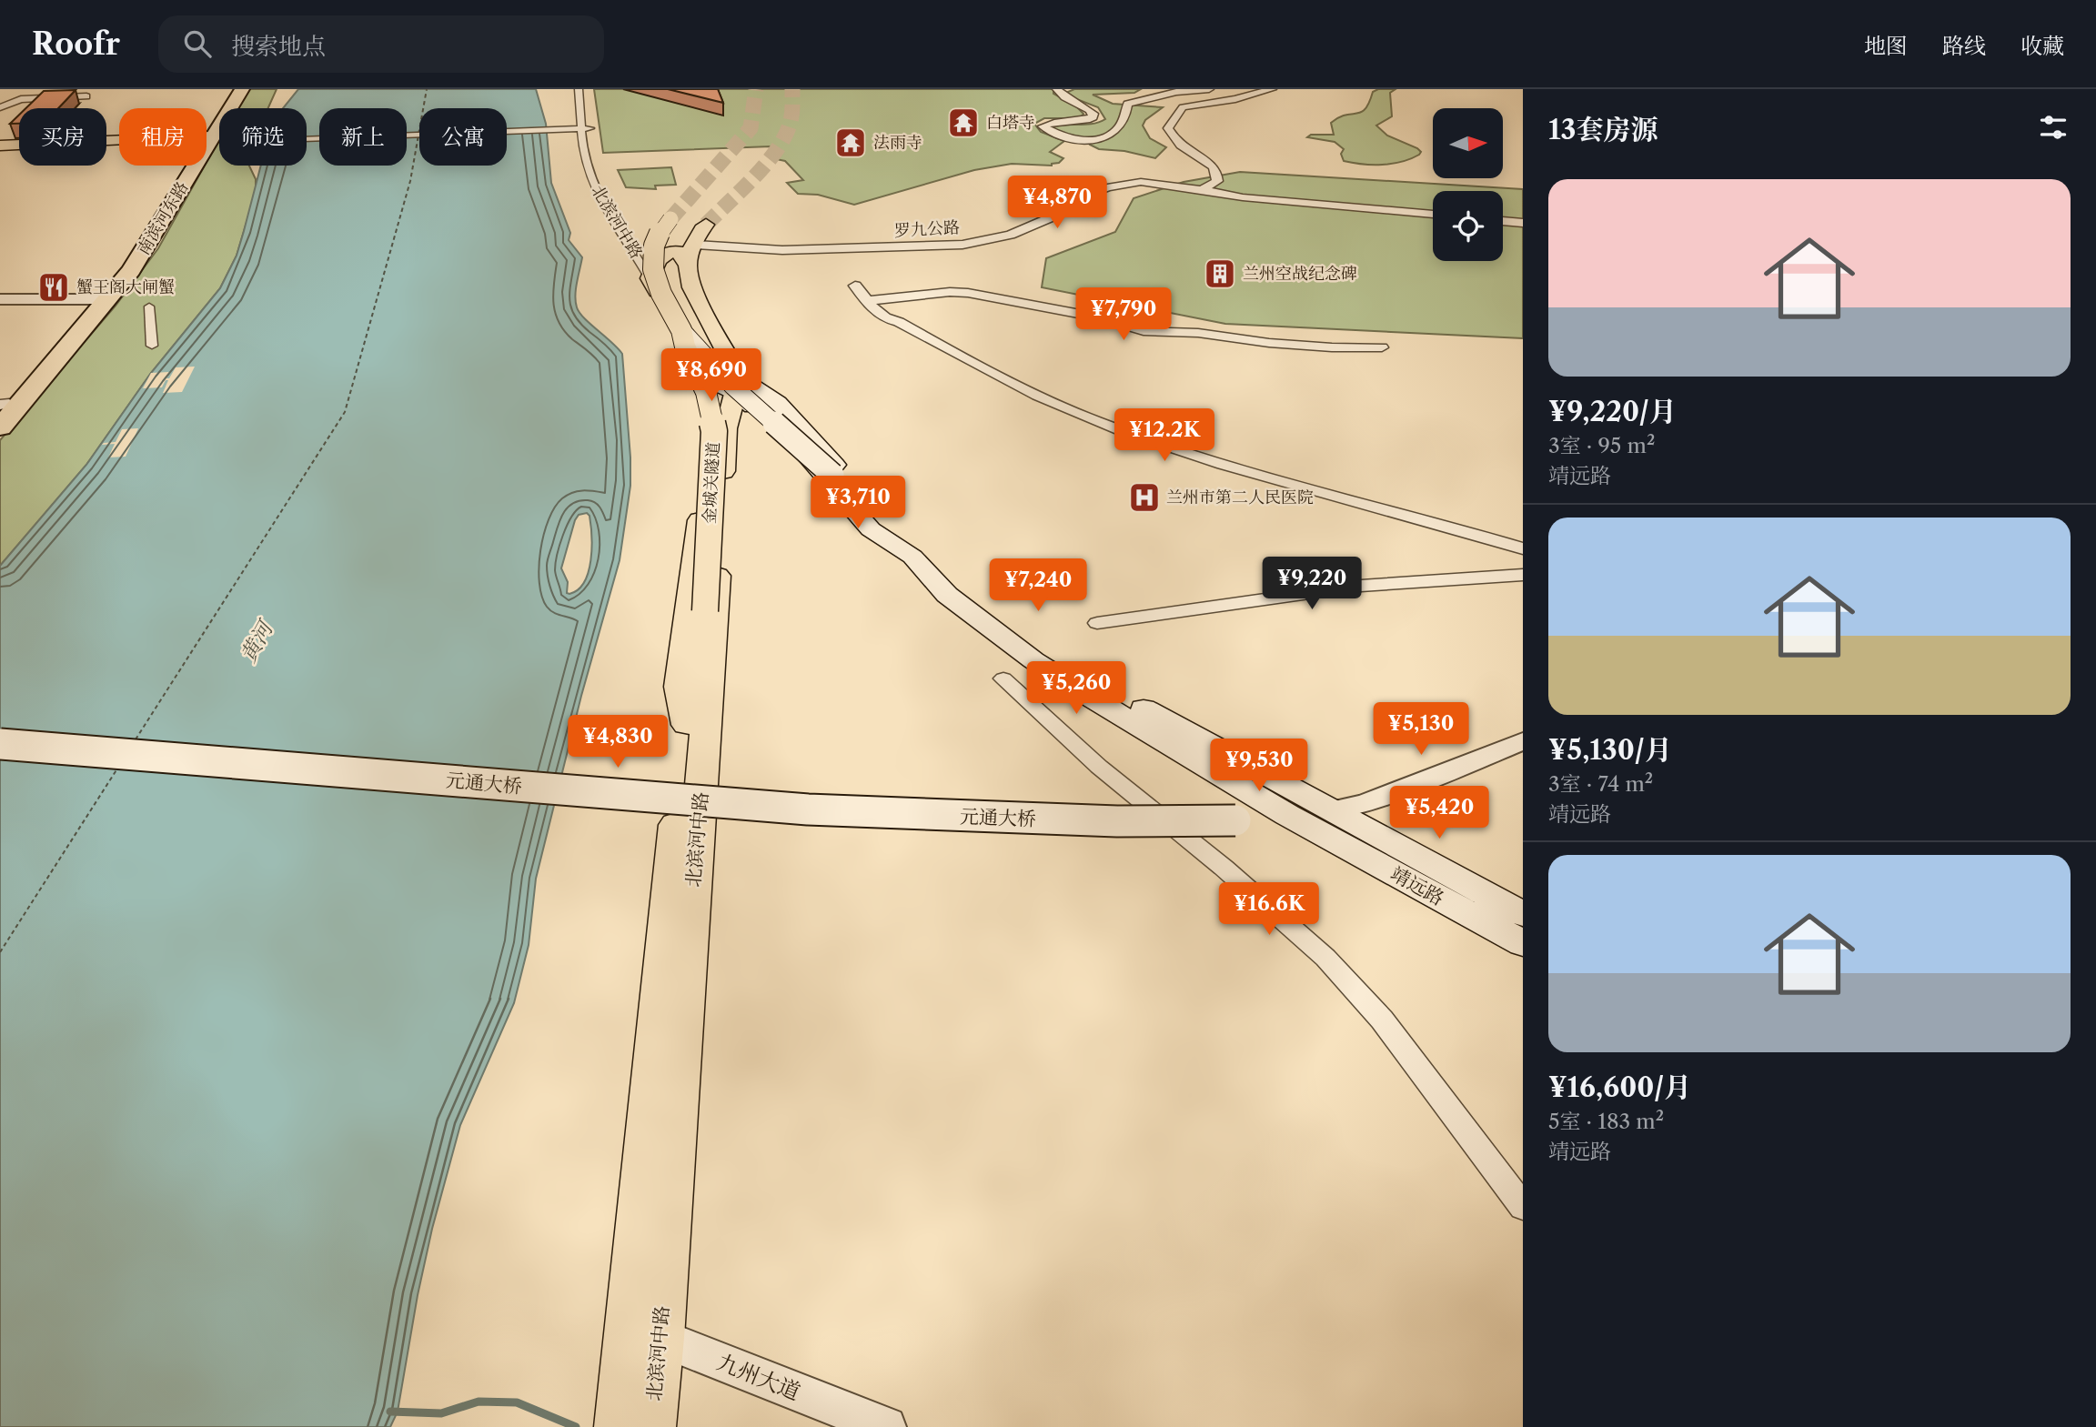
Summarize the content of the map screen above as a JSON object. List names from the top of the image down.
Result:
{
  "streets": {
    "highway": ["南滨河东路"],
    "main road": [
      "北滨河中路",
      "金城关隧道",
      "元通大桥",
      "靖远路"
    ],
    "street": ["罗九公路", "九州大道"]
  },
  "crossings": [
    ["北滨河中路", "金城关隧道"],
    ["北滨河中路", "靖远路"],
    ["北滨河中路", "九州大道"],
    ["元通大桥", "靖远路"]
  ],
  "water": ["黄河"],
  "places": {
    "temple": ["白塔寺", "法雨寺"],
    "building": ["兰州空战纪念碑"],
    "restaurant": ["蟹王阁大闸蟹"],
    "hospital": ["兰州市第二人民医院"]
  },
  "north": "right",
  "page": {
    "header": "Roofr",
    "search": "搜索地点",
    "nav": ["地图", "路线", "收藏"],
    "heading": "13套房源",
    "chip": [
      "买房",
      "租房",
      "筛选",
      "新上",
      "公寓"
    ],
    "list": [
      {
        "name": "¥9,220/月",
        "note": "3室 · 95 m² · 靖远路"
      },
      {
        "name": "¥5,130/月",
        "note": "3室 · 74 m² · 靖远路"
      },
      {
        "name": "¥16,600/月",
        "note": "5室 · 183 m² · 靖远路"
      }
    ],
    "price": [
      "¥4,870",
      "¥7,790",
      "¥8,690",
      "¥12.2K",
      "¥3,710",
      "¥9,220",
      "¥7,240",
      "¥5,260",
      "¥5,130",
      "¥4,830",
      "¥9,530",
      "¥5,420",
      "¥16.6K"
    ]
  }
}
